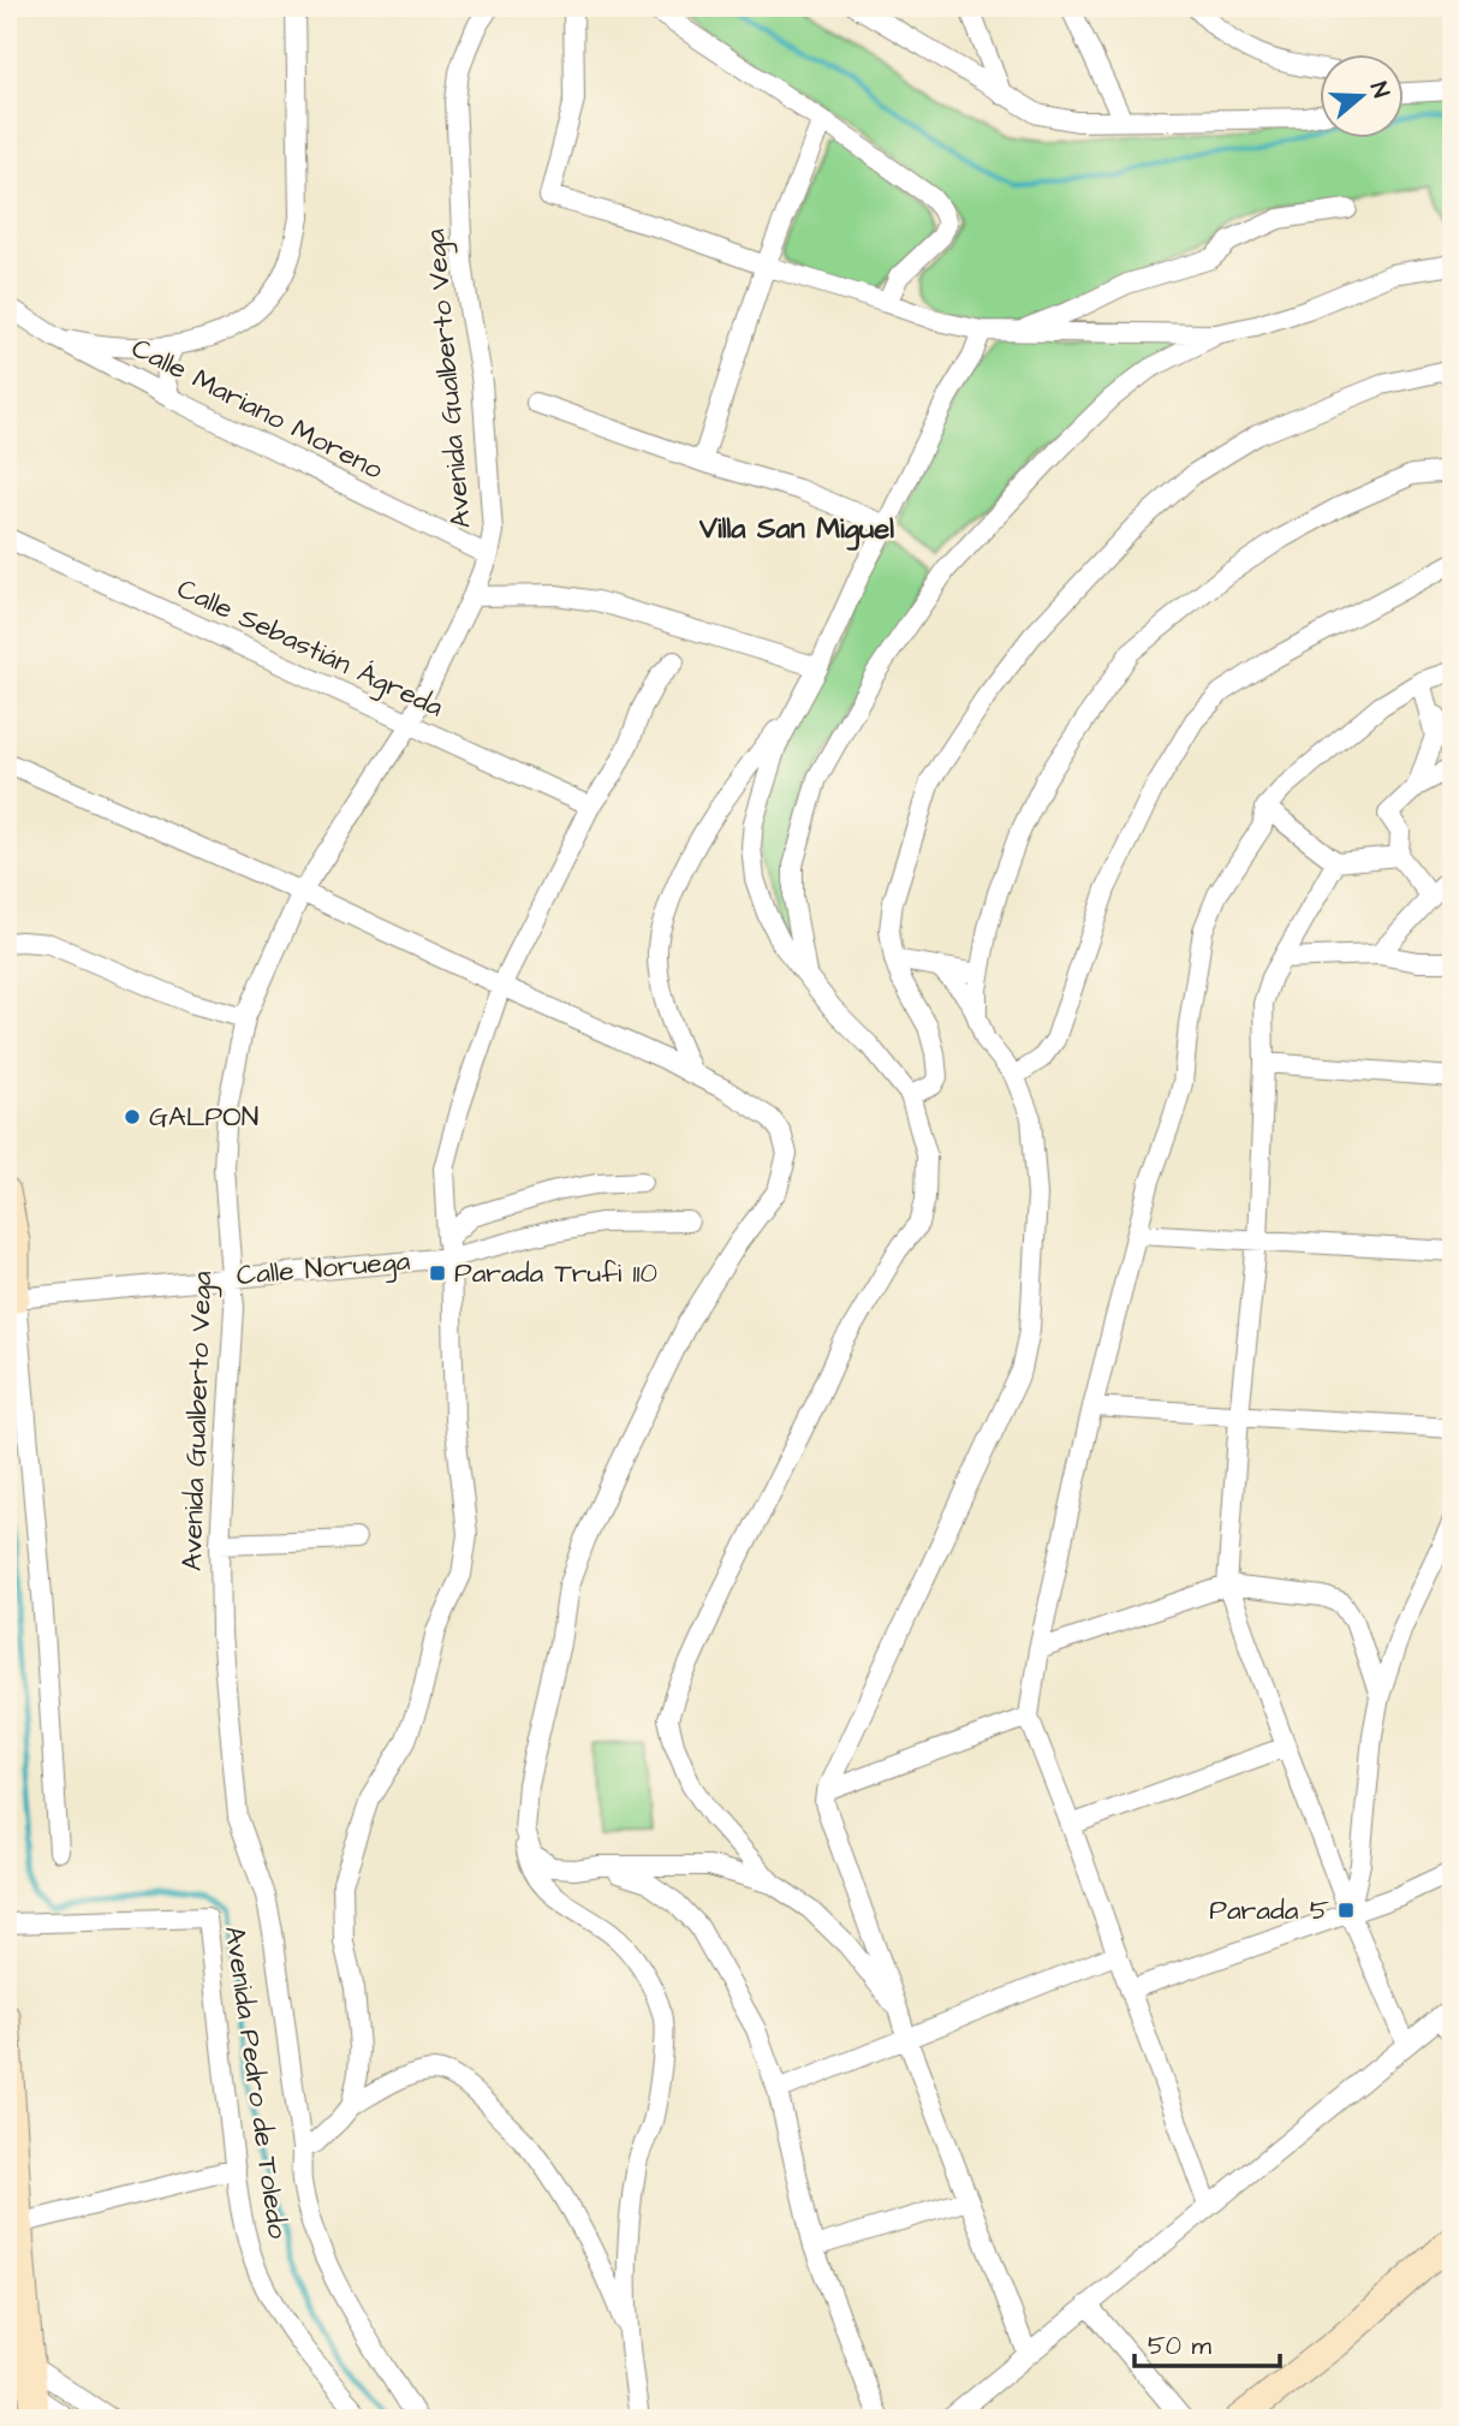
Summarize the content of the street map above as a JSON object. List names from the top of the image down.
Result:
{
  "streets": {
    "street": [
      "Avenida Gualberto Vega",
      "Calle Mariano Moreno",
      "Calle Sebastián Ágreda",
      "Calle Noruega",
      "Avenida Pedro de Toledo"
    ]
  },
  "crossings": [
    ["Avenida Gualberto Vega", "Calle Mariano Moreno"],
    ["Avenida Gualberto Vega", "Calle Sebastián Ágreda"],
    ["Avenida Gualberto Vega", "Calle Noruega"]
  ],
  "districts": ["Villa San Miguel"],
  "places": {
    "other": ["GALPON"],
    "transit": ["Parada Trufi 110", "Parada 5"]
  },
  "scale_bar": "50 m",
  "north": "right"
}
